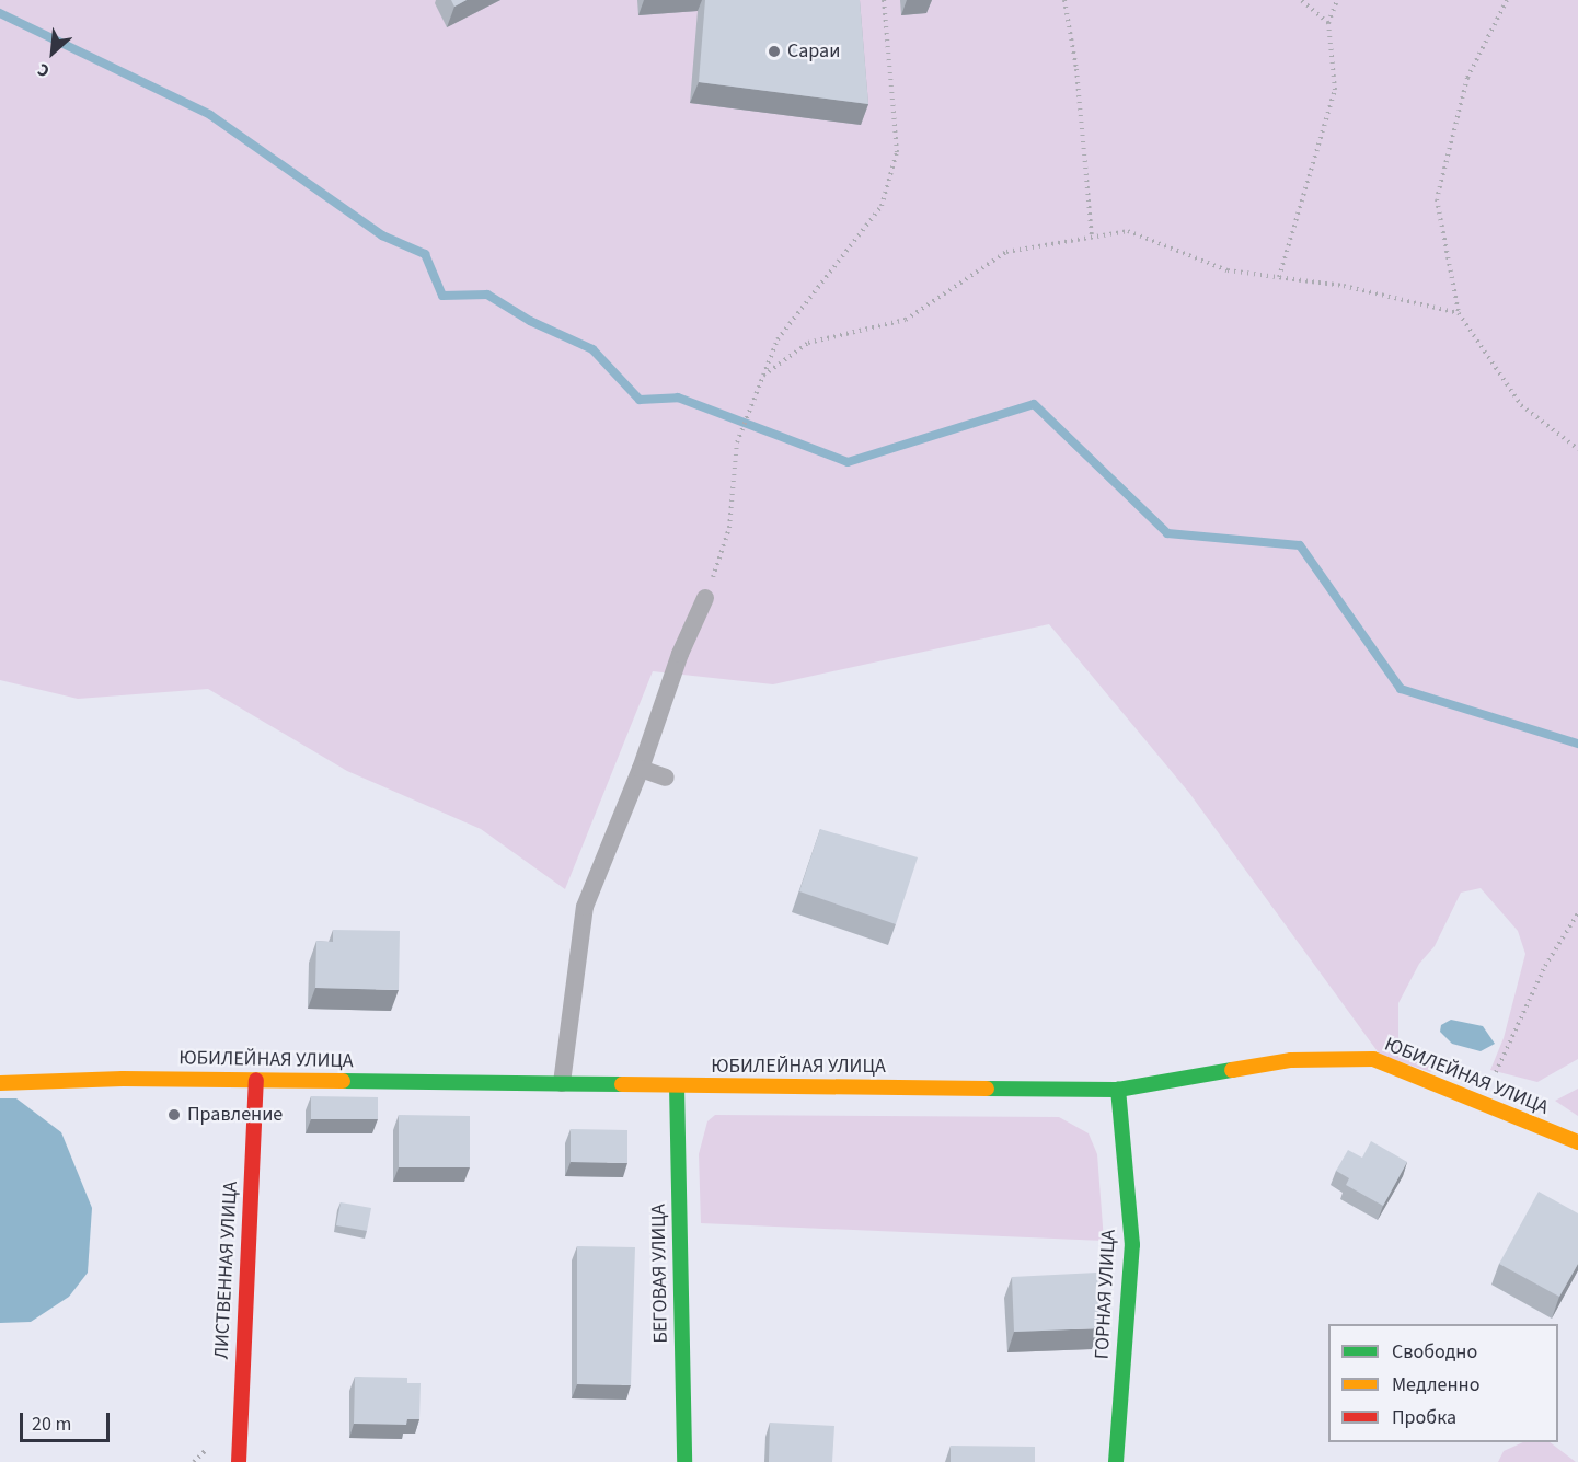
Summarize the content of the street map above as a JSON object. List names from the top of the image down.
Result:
{
  "streets": {
    "street": [
      "ЮБИЛЕЙНАЯ УЛИЦА",
      "ЛИСТВЕННАЯ УЛИЦА",
      "БЕГОВАЯ УЛИЦА",
      "ГОРНАЯ УЛИЦА"
    ]
  },
  "crossings": [
    ["ЮБИЛЕЙНАЯ УЛИЦА", "ЛИСТВЕННАЯ УЛИЦА"],
    ["ЮБИЛЕЙНАЯ УЛИЦА", "БЕГОВАЯ УЛИЦА"],
    ["ЮБИЛЕЙНАЯ УЛИЦА", "ГОРНАЯ УЛИЦА"]
  ],
  "places": ["Сараи", "Правление"],
  "legend": ["Свободно", "Медленно", "Пробка"],
  "scale_bar": "20 m",
  "north": "bottom left"
}
